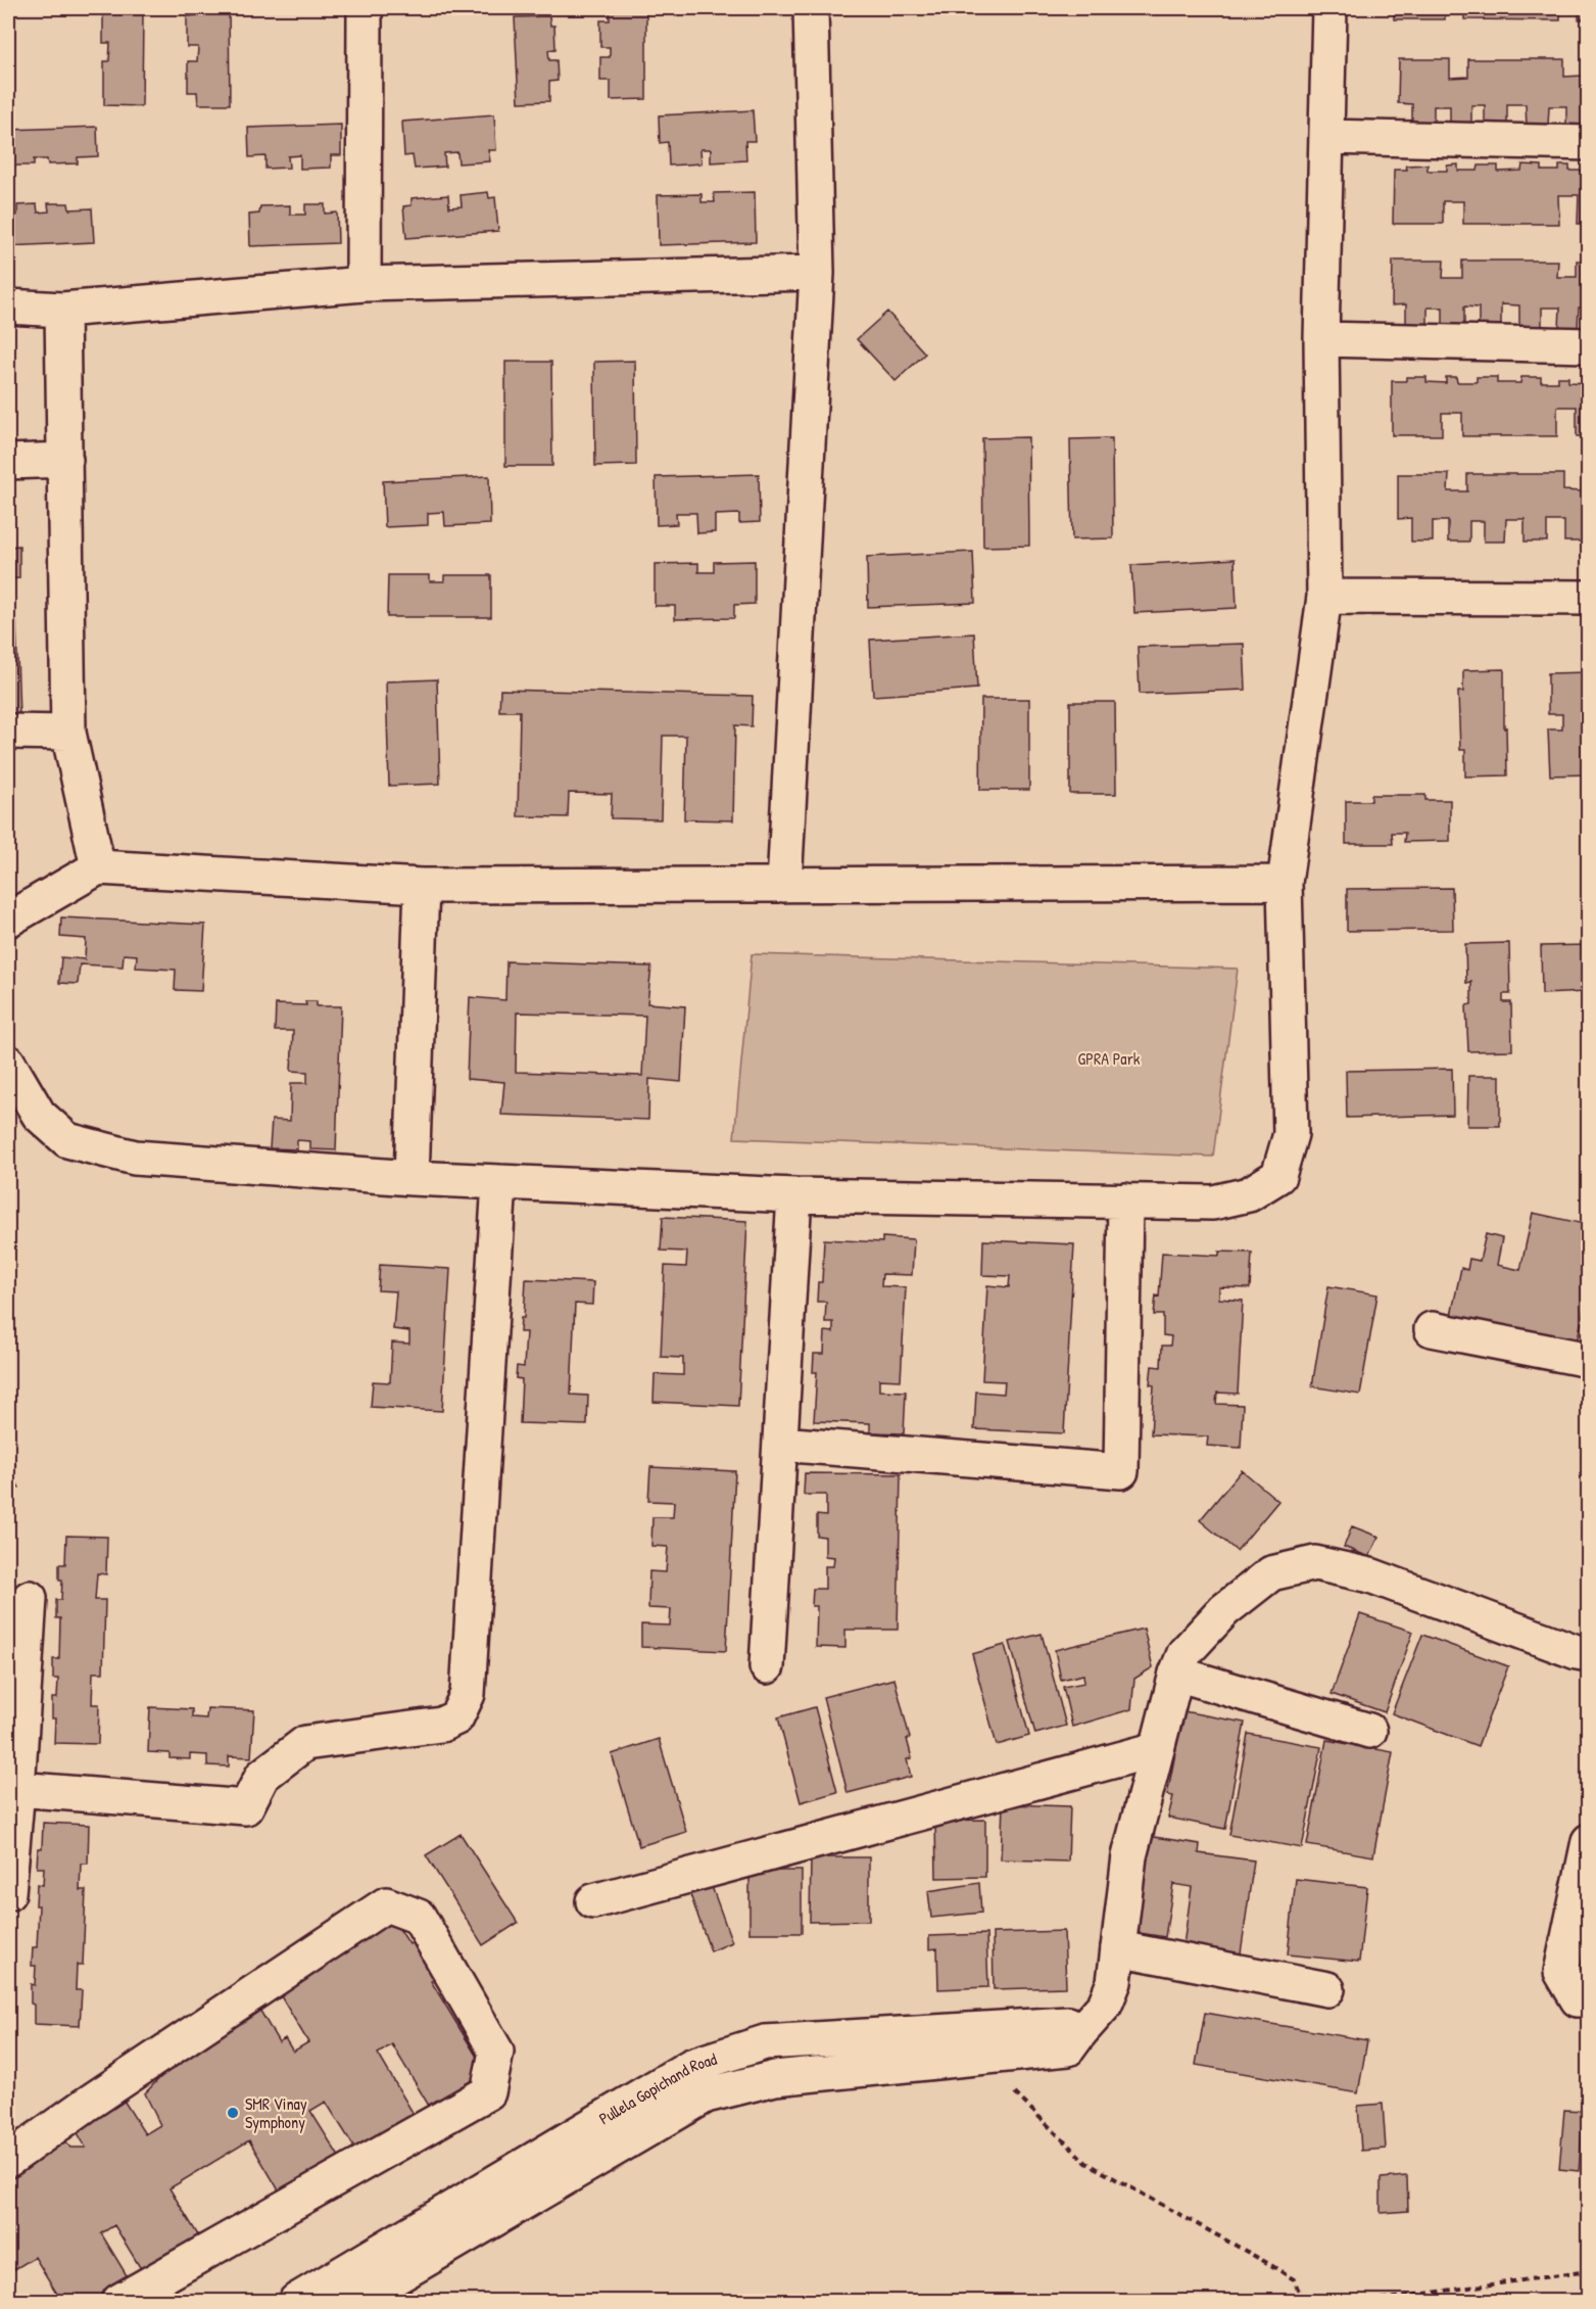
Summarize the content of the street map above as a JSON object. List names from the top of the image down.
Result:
{
  "streets": {
    "street": ["Pullela Gopichand Road"]
  },
  "parks": ["GPRA Park"],
  "places": ["SMR Vinay Symphony"]
}
